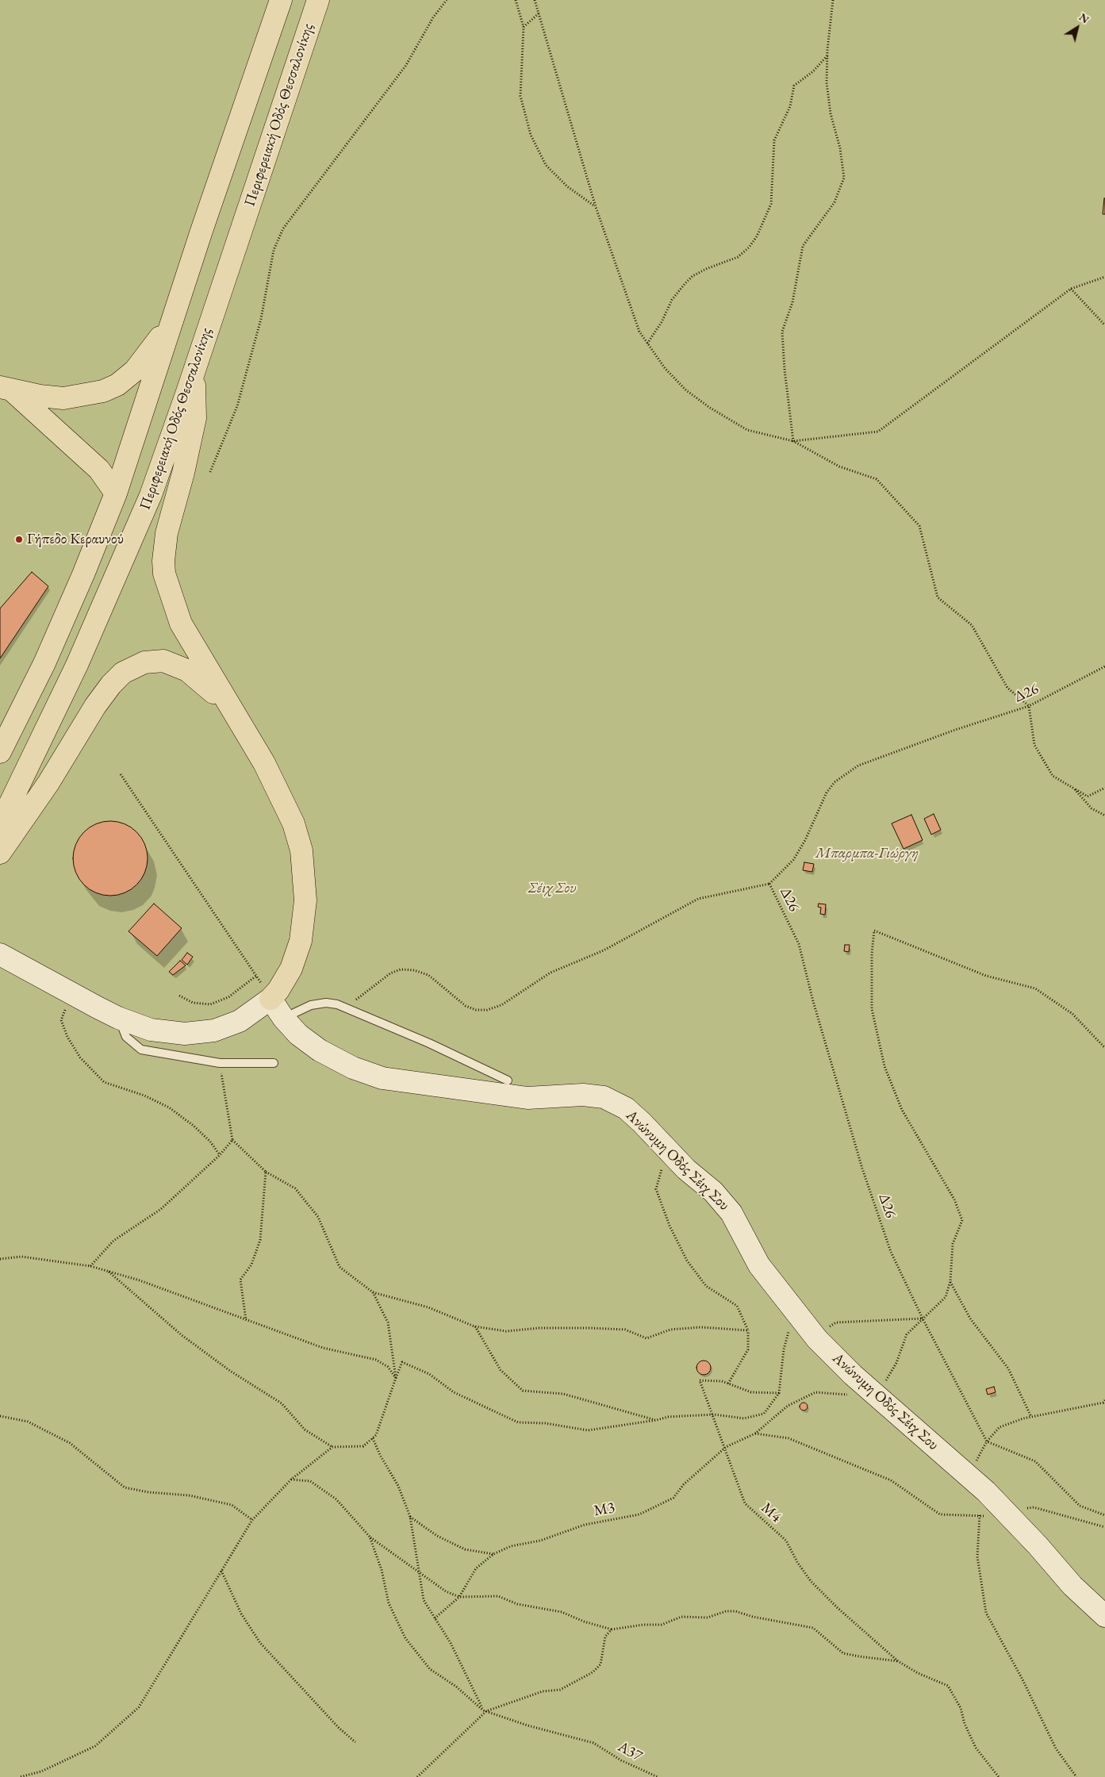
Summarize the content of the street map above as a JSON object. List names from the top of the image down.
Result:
{
  "streets": {
    "highway": ["Περιφερειακή Οδός Θεσσαλονίκης"],
    "street": ["Ανώνυμη Οδός Σέιχ Σου"],
    "path": [
      "Δ26",
      "M3",
      "M4",
      "Α37"
    ]
  },
  "crossings": [
    ["Ανώνυμη Οδός Σέιχ Σου", "M3"],
    ["M3", "M4"]
  ],
  "parks": ["Μπαρμπα-Γιώργη", "Σέιχ Σου"],
  "places": ["Γήπεδο Κεραυνού"],
  "north": "top right"
}
